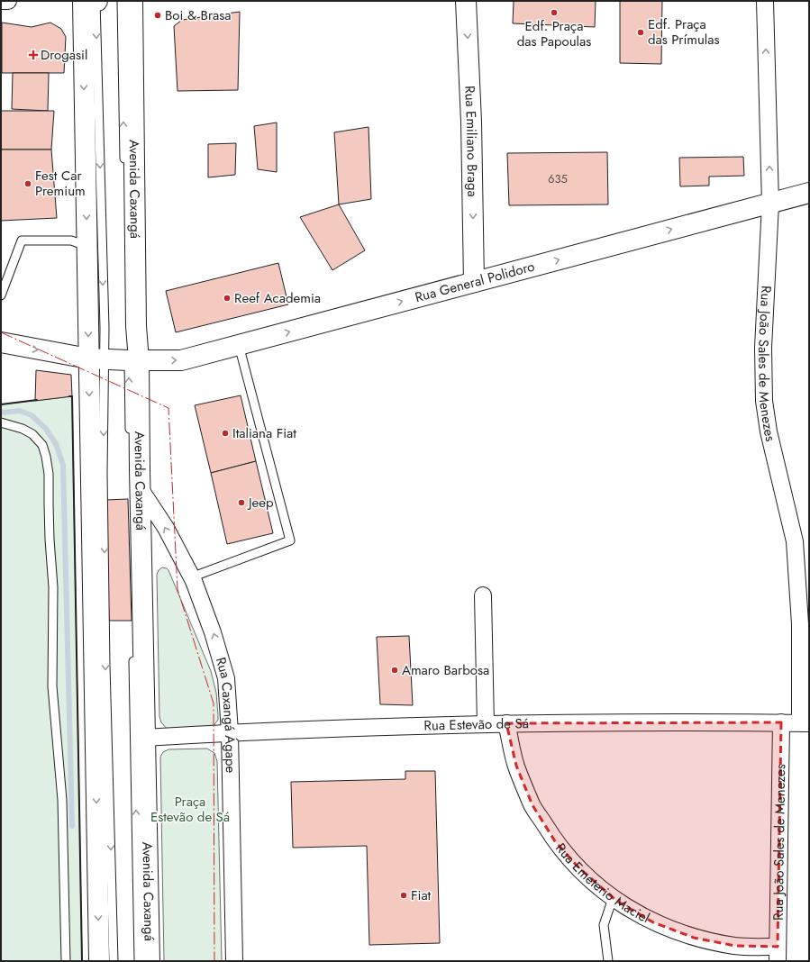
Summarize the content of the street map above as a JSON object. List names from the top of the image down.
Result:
{
  "streets": {
    "main road": ["Rua Emiliano Braga", "Avenida Caxangá", "Rua General Polidoro"],
    "street": [
      "Rua João Sales de Menezes",
      "Rua Caxangá Ágape",
      "Rua Estevão de Sá",
      "Rua Emeterio Maciel"
    ]
  },
  "crossings": [
    ["Rua Emiliano Braga", "Rua General Polidoro"],
    ["Avenida Caxangá", "Rua General Polidoro"],
    ["Avenida Caxangá", "Rua Caxangá Ágape"],
    ["Avenida Caxangá", "Rua Estevão de Sá"],
    ["Rua General Polidoro", "Rua João Sales de Menezes"],
    ["Rua João Sales de Menezes", "Rua Estevão de Sá"],
    ["Rua João Sales de Menezes", "Rua Emeterio Maciel"],
    ["Rua Caxangá Ágape", "Rua Estevão de Sá"],
    ["Rua Estevão de Sá", "Rua Emeterio Maciel"]
  ],
  "one_way": ["Rua Emiliano Braga", "Rua General Polidoro", "Rua Caxangá Ágape"],
  "parks": ["Praça Estevão de Sá"],
  "places": {
    "other": [
      "Edf. Praça das Papoulas",
      "Boi & Brasa",
      "Edf. Praça das Prímulas",
      "Fest Car Premium",
      "Reef Academia",
      "Italiana Fiat",
      "Jeep",
      "Amaro Barbosa",
      "Fiat"
    ],
    "health": ["Drogasil"]
  },
  "house_numbers": ["635"]
}
